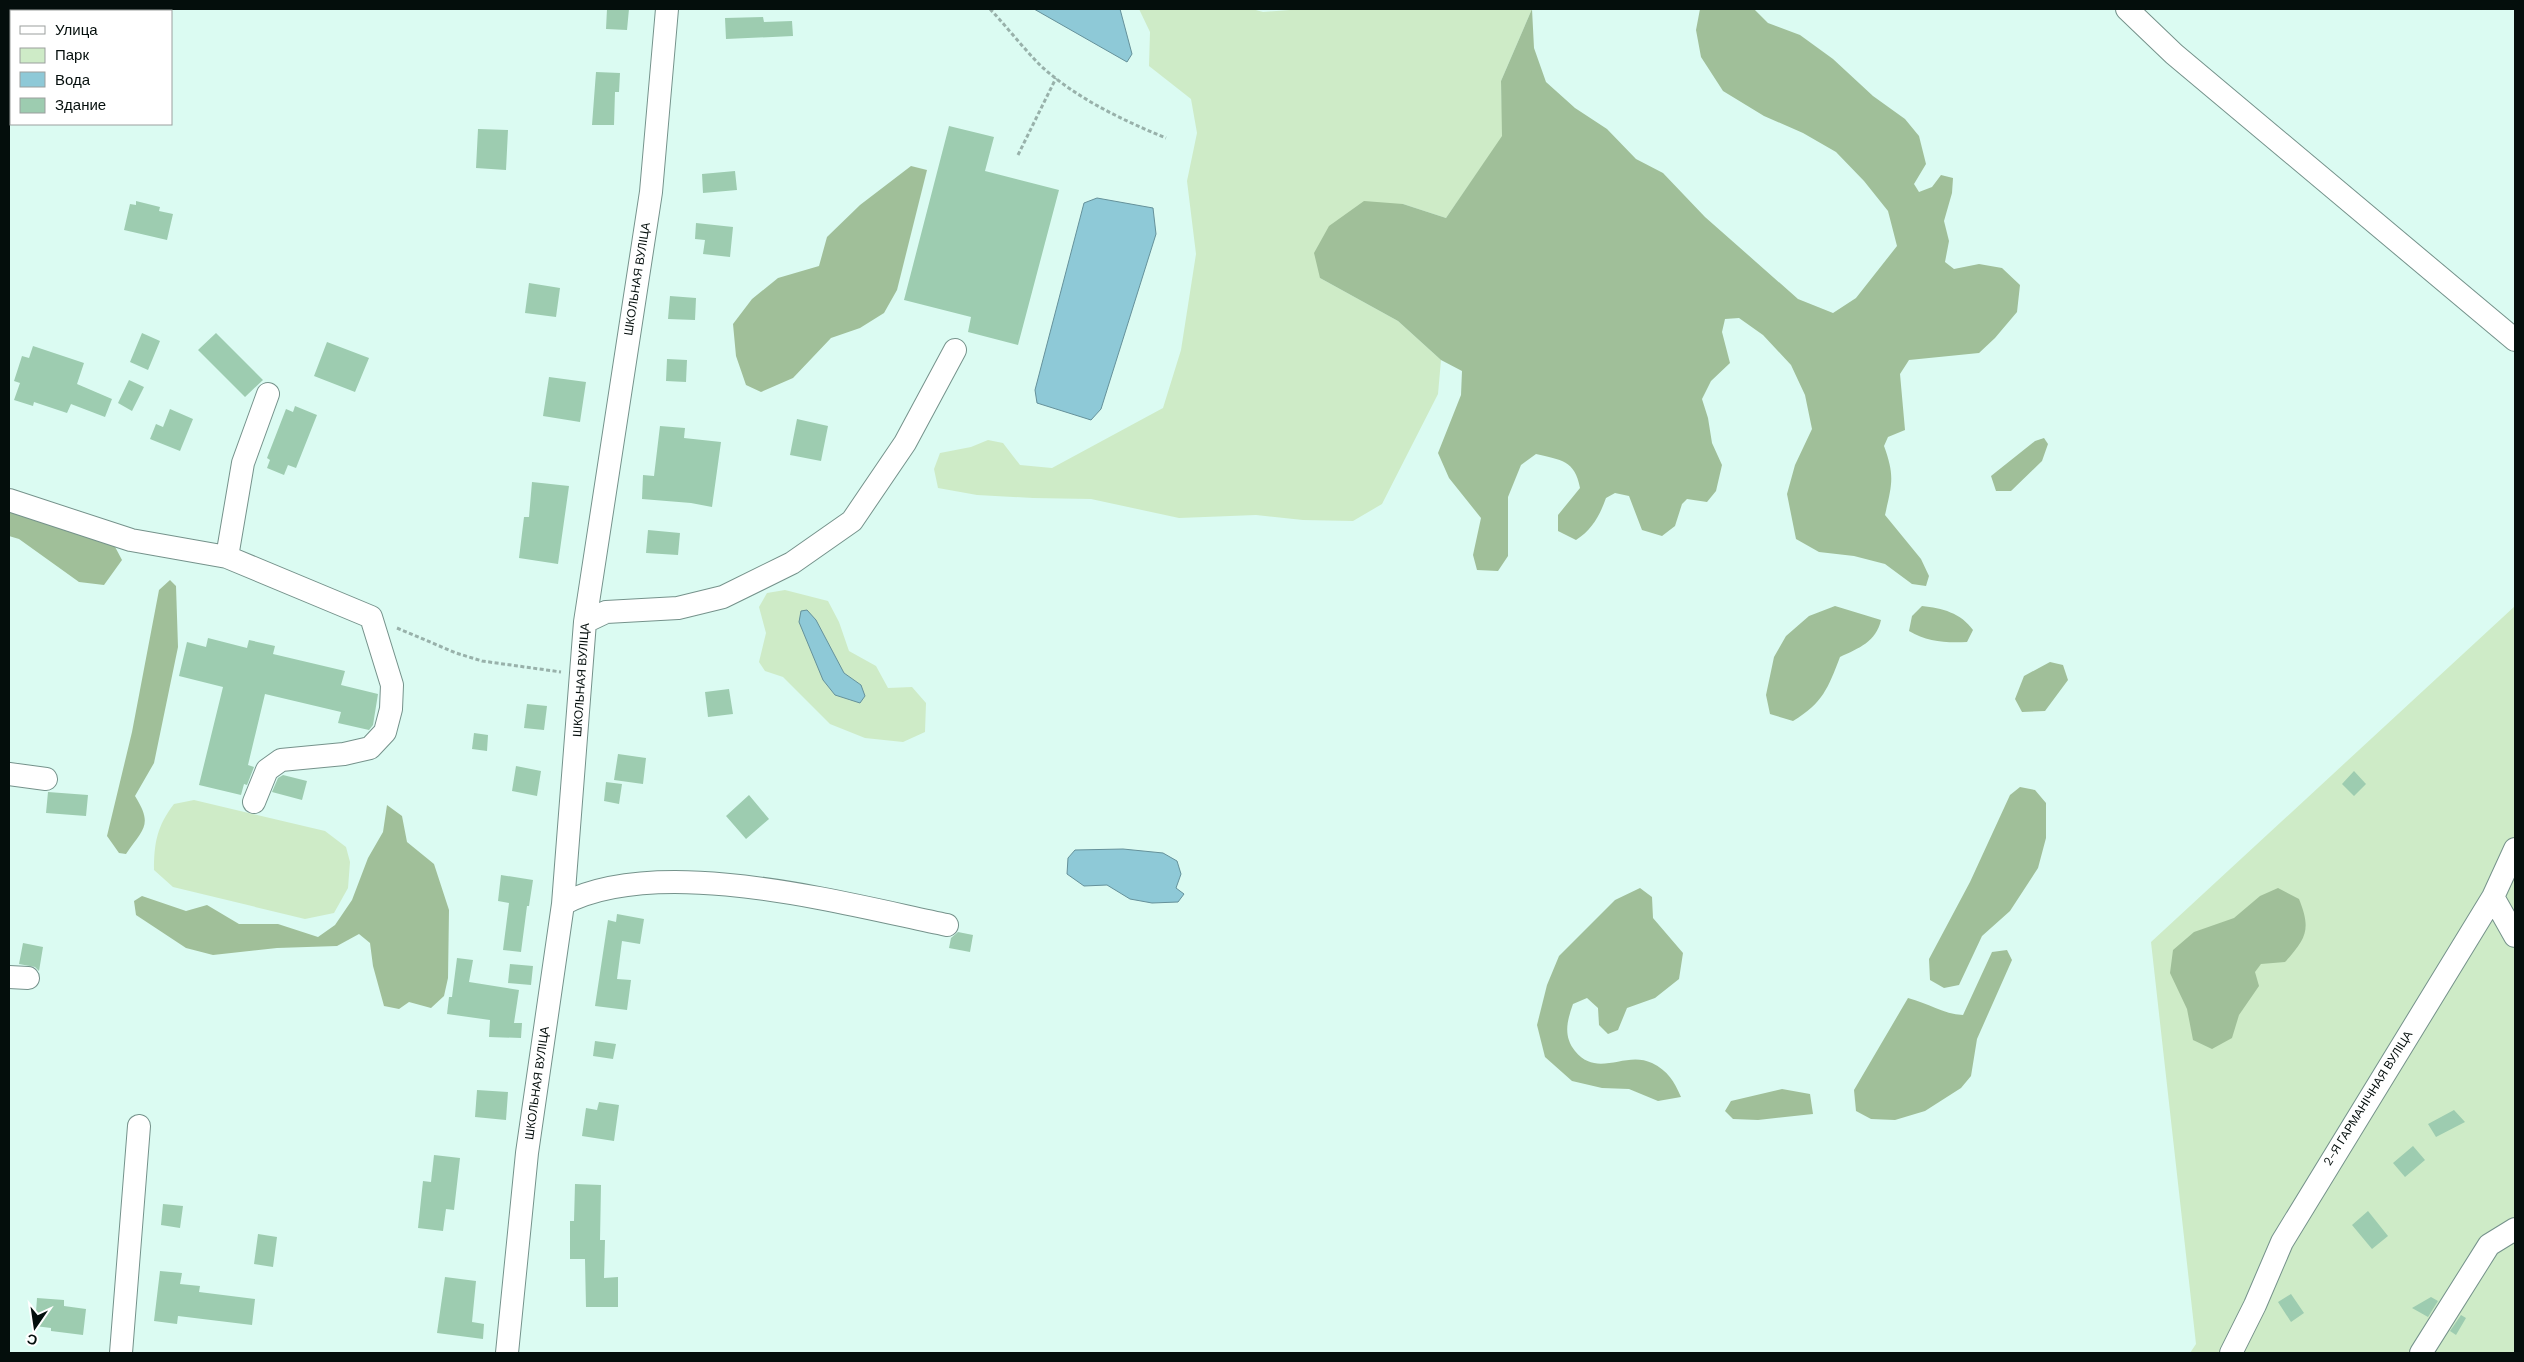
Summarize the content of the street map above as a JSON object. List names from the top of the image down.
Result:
{
  "streets": {
    "street": ["ШКОЛЬНАЯ ВУЛІЦА", "2-Я ГАРМАНІЧНАЯ ВУЛІЦА"]
  },
  "legend": [
    "Улица",
    "Парк",
    "Вода",
    "Здание"
  ],
  "north": "bottom"
}
